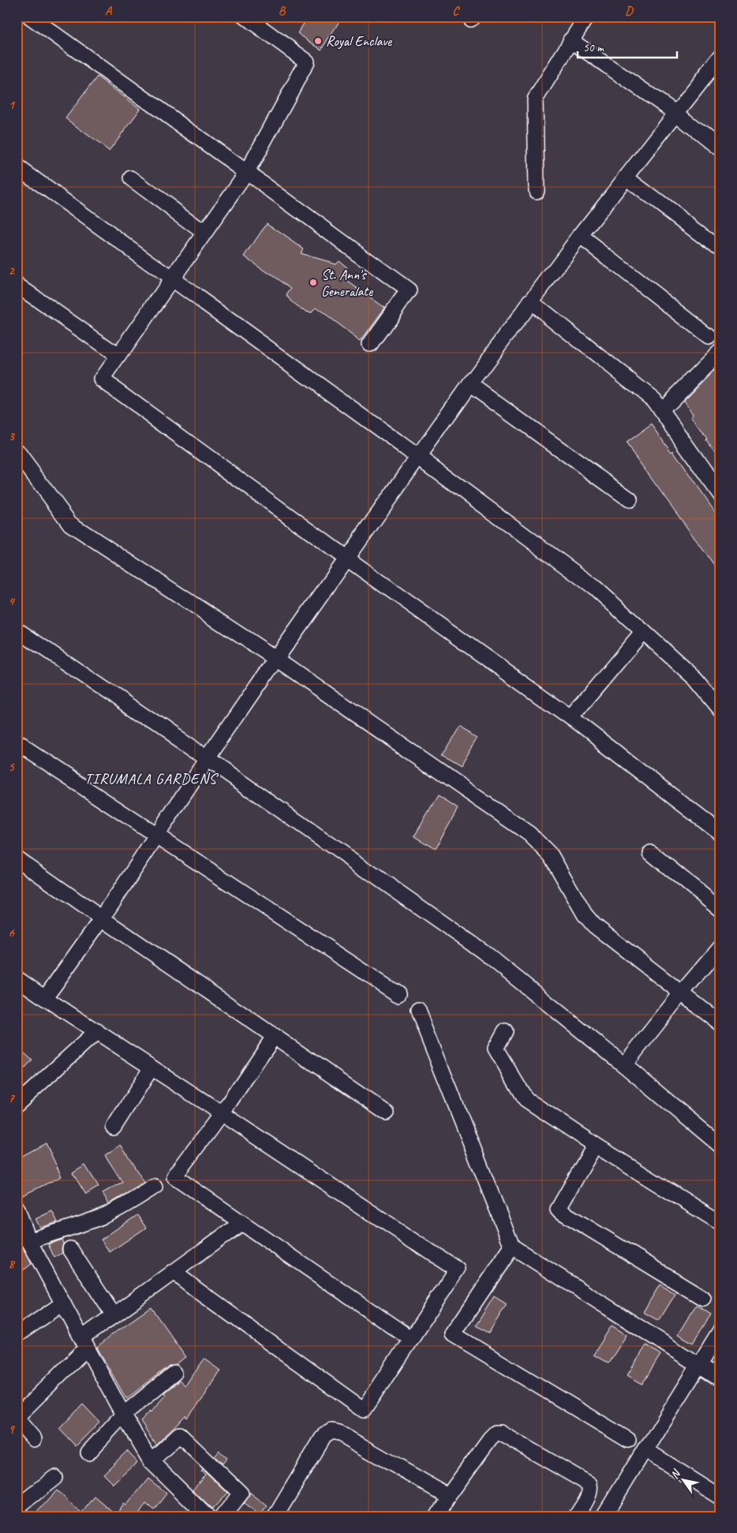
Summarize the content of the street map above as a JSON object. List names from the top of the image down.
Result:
{
  "districts": ["TIRUMALA GARDENS"],
  "places": ["Royal Enclave", "St. Ann's Generalate"],
  "scale_bar": "50 m",
  "north": "top left",
  "grid": {
    "columns": [
      "A",
      "B",
      "C",
      "D"
    ],
    "rows": [
      "1",
      "2",
      "3",
      "4",
      "5",
      "6",
      "7",
      "8",
      "9"
    ]
  }
}
